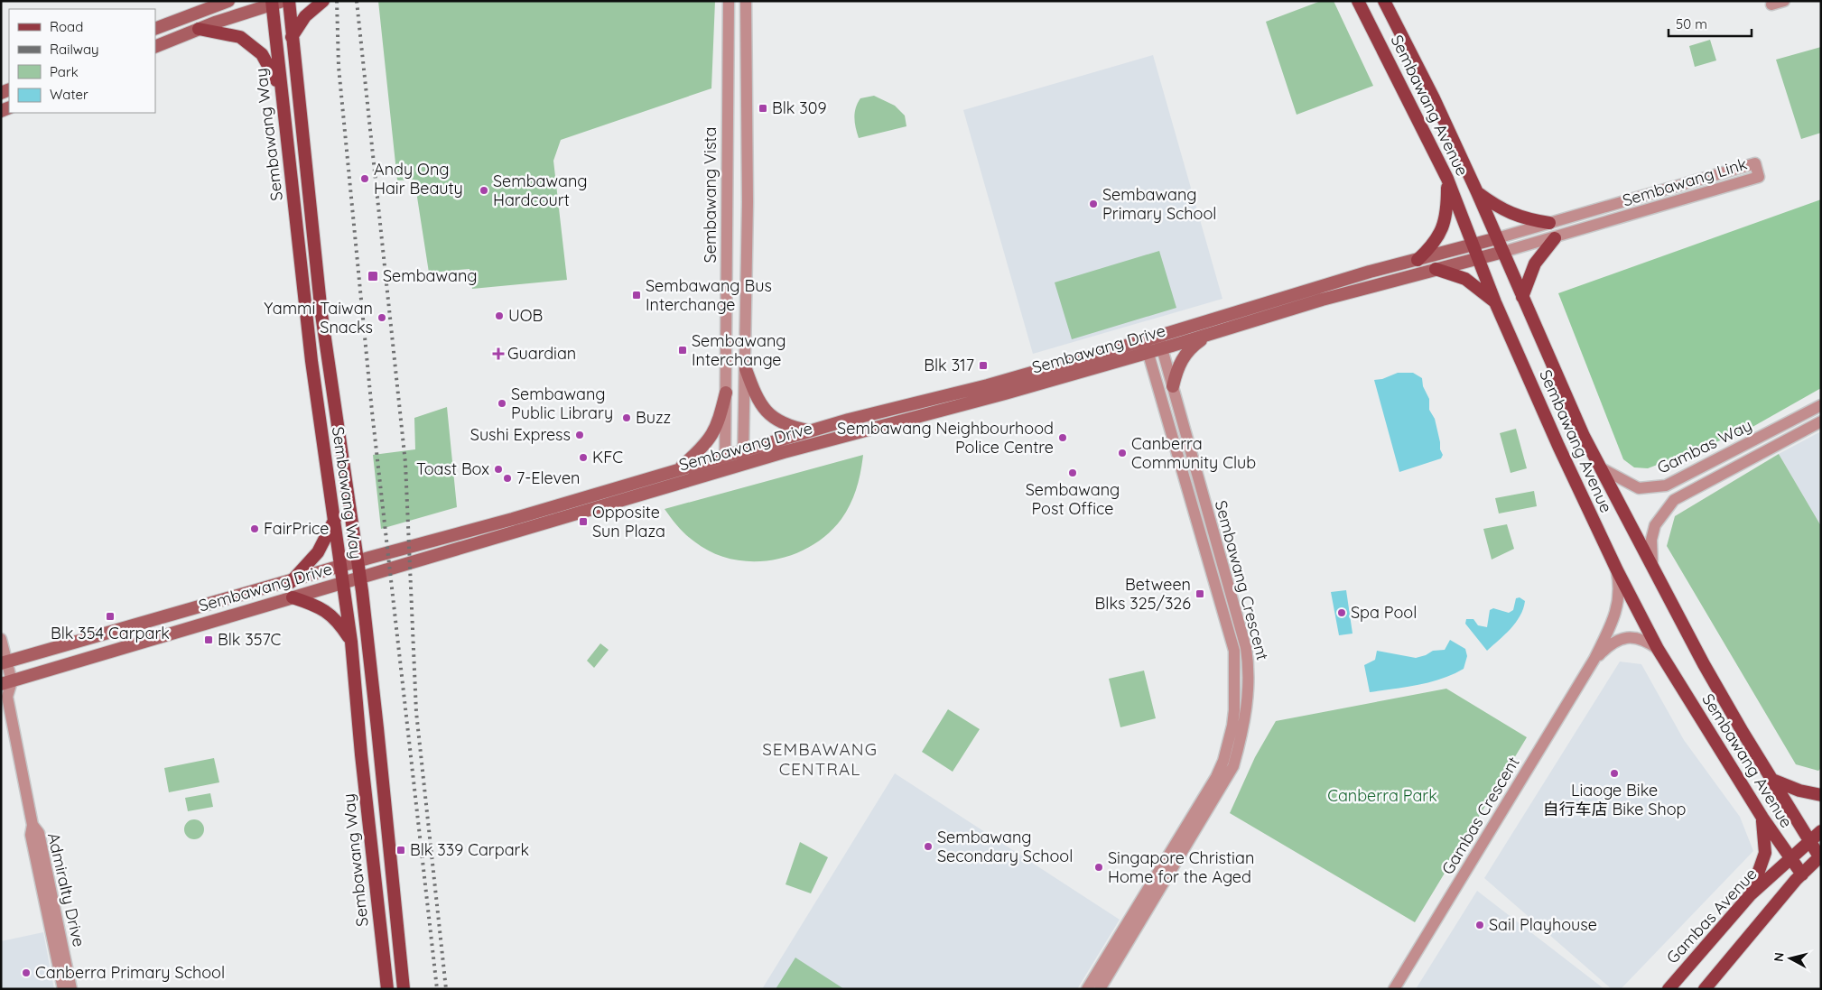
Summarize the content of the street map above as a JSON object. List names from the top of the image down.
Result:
{
  "streets": {
    "main road": [
      "Sembawang Avenue",
      "Sembawang Way",
      "Sembawang Drive",
      "Gambas Avenue"
    ],
    "street": [
      "Sembawang Link",
      "Sembawang Vista",
      "Gambas Way",
      "Sembawang Crescent",
      "Gambas Crescent",
      "Admiralty Drive"
    ]
  },
  "crossings": [
    ["Sembawang Avenue", "Sembawang Link"],
    ["Sembawang Avenue", "Sembawang Drive"],
    ["Sembawang Avenue", "Gambas Way"],
    ["Sembawang Avenue", "Gambas Crescent"],
    ["Sembawang Avenue", "Gambas Avenue"],
    ["Sembawang Way", "Sembawang Drive"],
    ["Sembawang Link", "Sembawang Drive"],
    ["Sembawang Vista", "Sembawang Drive"],
    ["Sembawang Drive", "Sembawang Crescent"],
    ["Sembawang Drive", "Admiralty Drive"]
  ],
  "districts": ["SEMBAWANG CENTRAL"],
  "parks": ["Canberra Park"],
  "places": {
    "transit": [
      "Blk 309",
      "Sembawang",
      "Sembawang Bus Interchange",
      "Sembawang Interchange",
      "Blk 317",
      "Opposite Sun Plaza",
      "Between Blks 325/326",
      "Blk 354 Carpark",
      "Blk 357C",
      "Blk 339 Carpark"
    ],
    "other": [
      "Andy Ong Hair Beauty",
      "Sembawang Hardcourt",
      "Sembawang Primary School",
      "UOB",
      "Yammi Taiwan Snacks",
      "Sembawang Public Library",
      "Buzz",
      "Sushi Express",
      "Sembawang Neighbourhood Police Centre",
      "Canberra Community Club",
      "KFC",
      "Toast Box",
      "Sembawang Post Office",
      "7-Eleven",
      "FairPrice",
      "Spa Pool",
      "Liaoge Bike 自行车店 Bike Shop",
      "Sembawang Secondary School",
      "Singapore Christian Home for the Aged",
      "Sail Playhouse",
      "Canberra Primary School"
    ],
    "health": ["Guardian"]
  },
  "legend": [
    "Road",
    "Railway",
    "Park",
    "Water"
  ],
  "scale_bar": "50 m",
  "north": "left"
}
